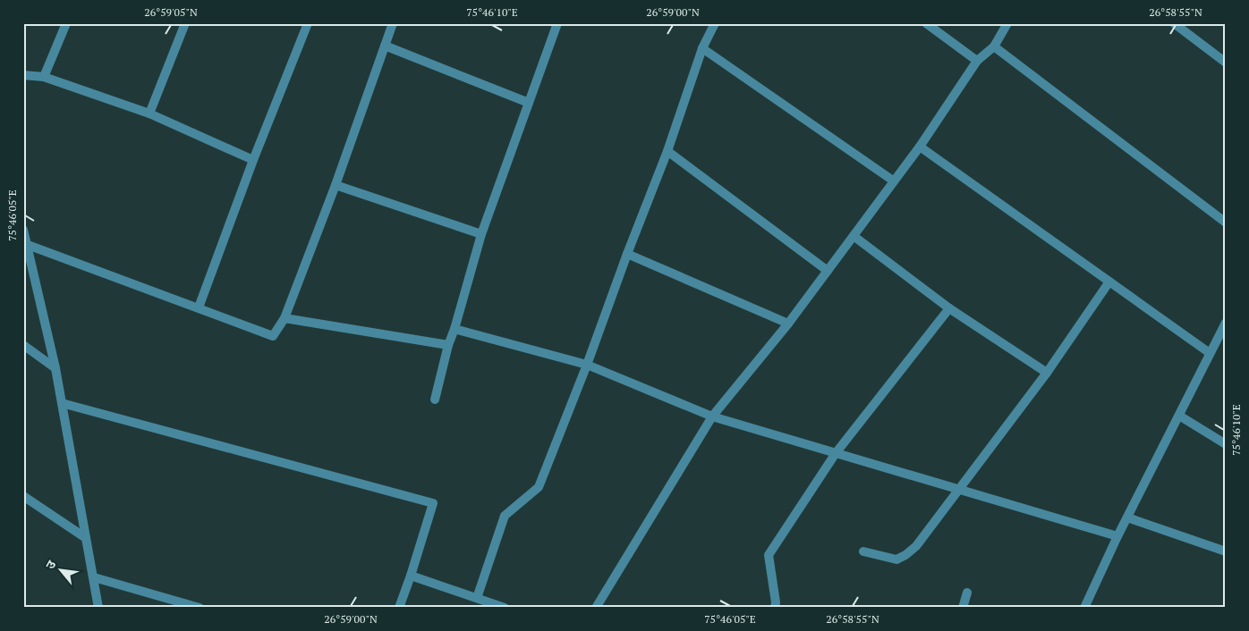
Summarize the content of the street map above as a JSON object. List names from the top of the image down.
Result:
{
  "north": "top left",
  "coordinates": [
    "26°59'05\"N",
    "75°46'10\"E",
    "26°59'00\"N",
    "26°58'55\"N",
    "75°46'05\"E"
  ]
}
